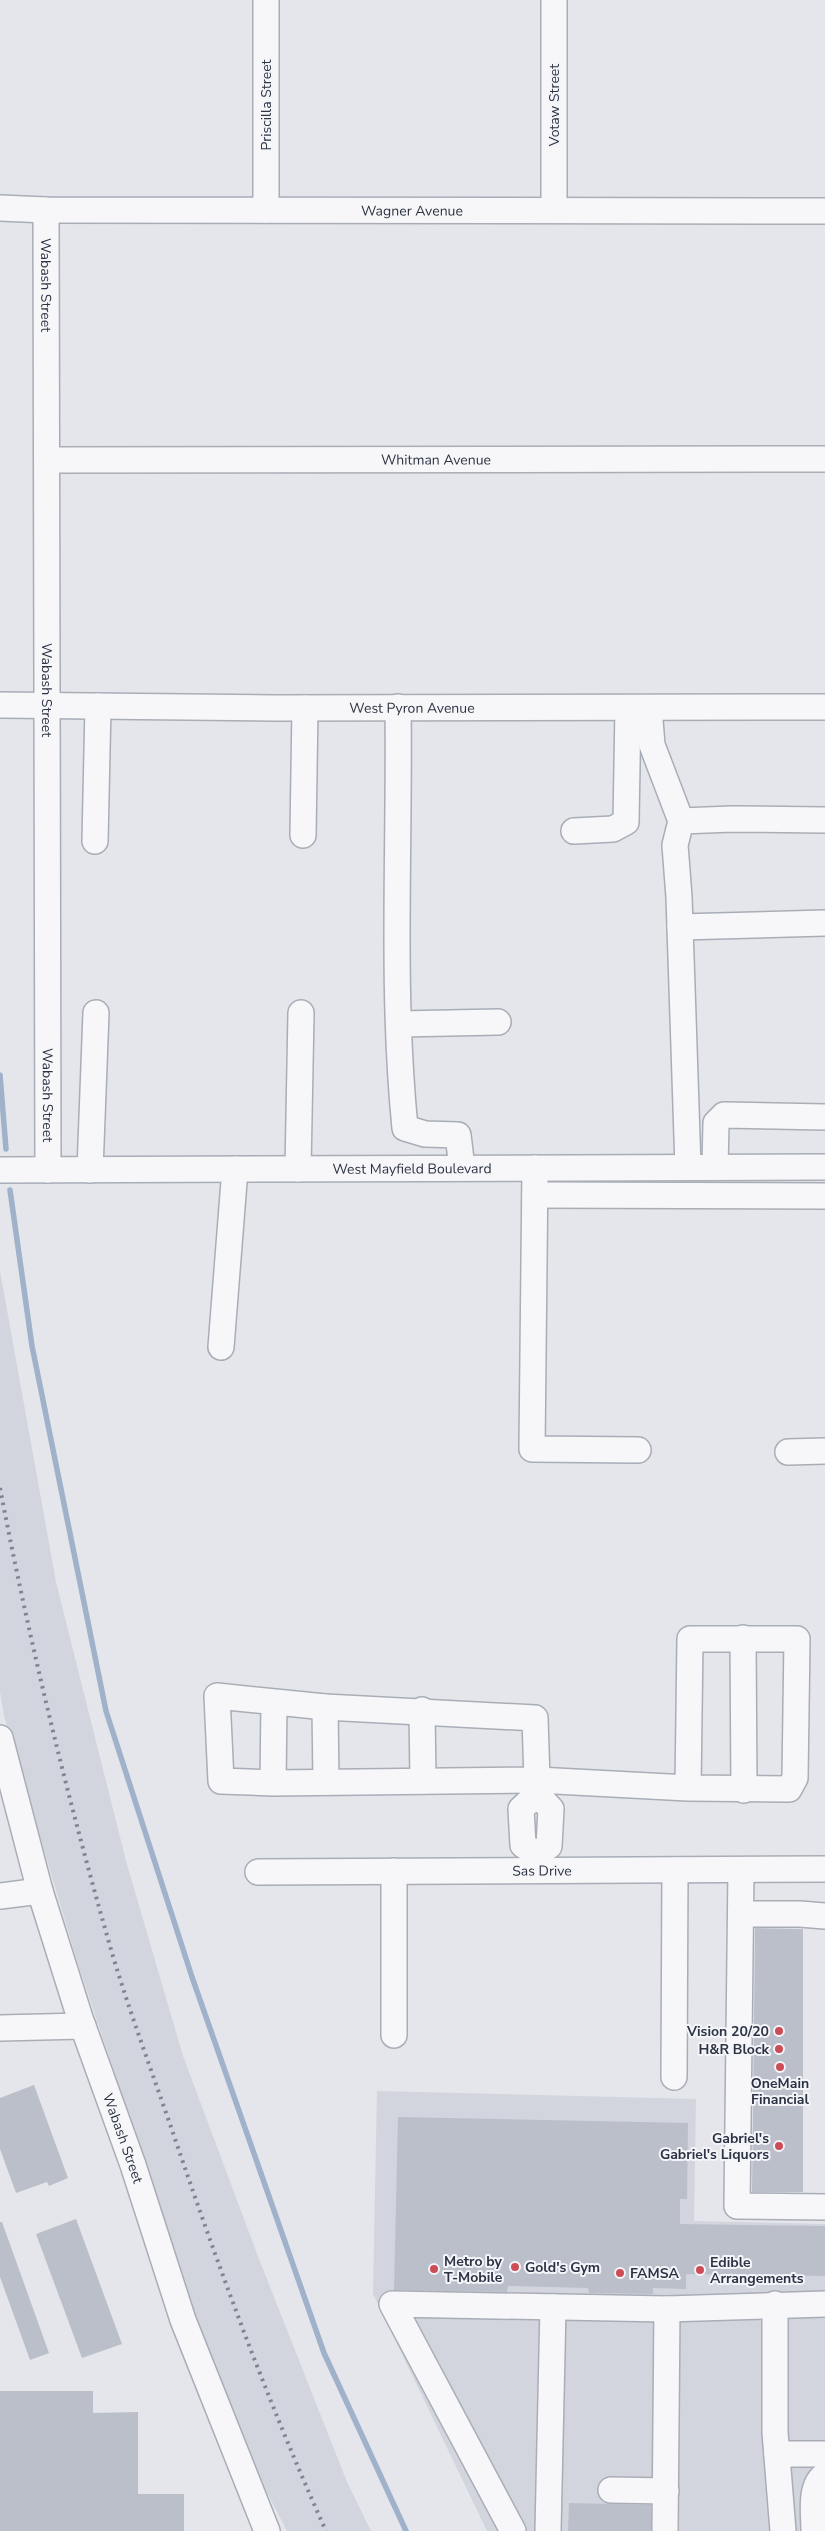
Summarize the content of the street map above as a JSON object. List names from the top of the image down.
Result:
{
  "streets": {
    "street": [
      "Priscilla Street",
      "Votaw Street",
      "Wagner Avenue",
      "Wabash Street",
      "Whitman Avenue",
      "West Pyron Avenue",
      "West Mayfield Boulevard",
      "Sas Drive"
    ]
  },
  "crossings": [
    ["Priscilla Street", "Wagner Avenue"],
    ["Votaw Street", "Wagner Avenue"],
    ["Wagner Avenue", "Wabash Street"],
    ["Wabash Street", "Whitman Avenue"],
    ["Wabash Street", "West Pyron Avenue"],
    ["Wabash Street", "West Mayfield Boulevard"]
  ],
  "places": [
    "Vision 20/20",
    "H&R Block",
    "OneMain Financial",
    "Gabriel's Gabriel's Liquors",
    "Gold's Gym",
    "Metro by T-Mobile",
    "Edible Arrangements",
    "FAMSA"
  ]
}
